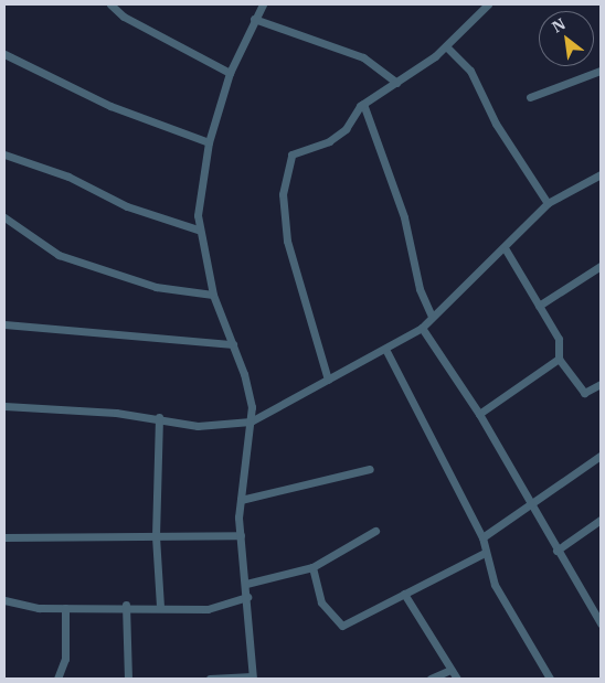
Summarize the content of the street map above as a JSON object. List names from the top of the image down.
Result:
{
  "north": "top left"
}
